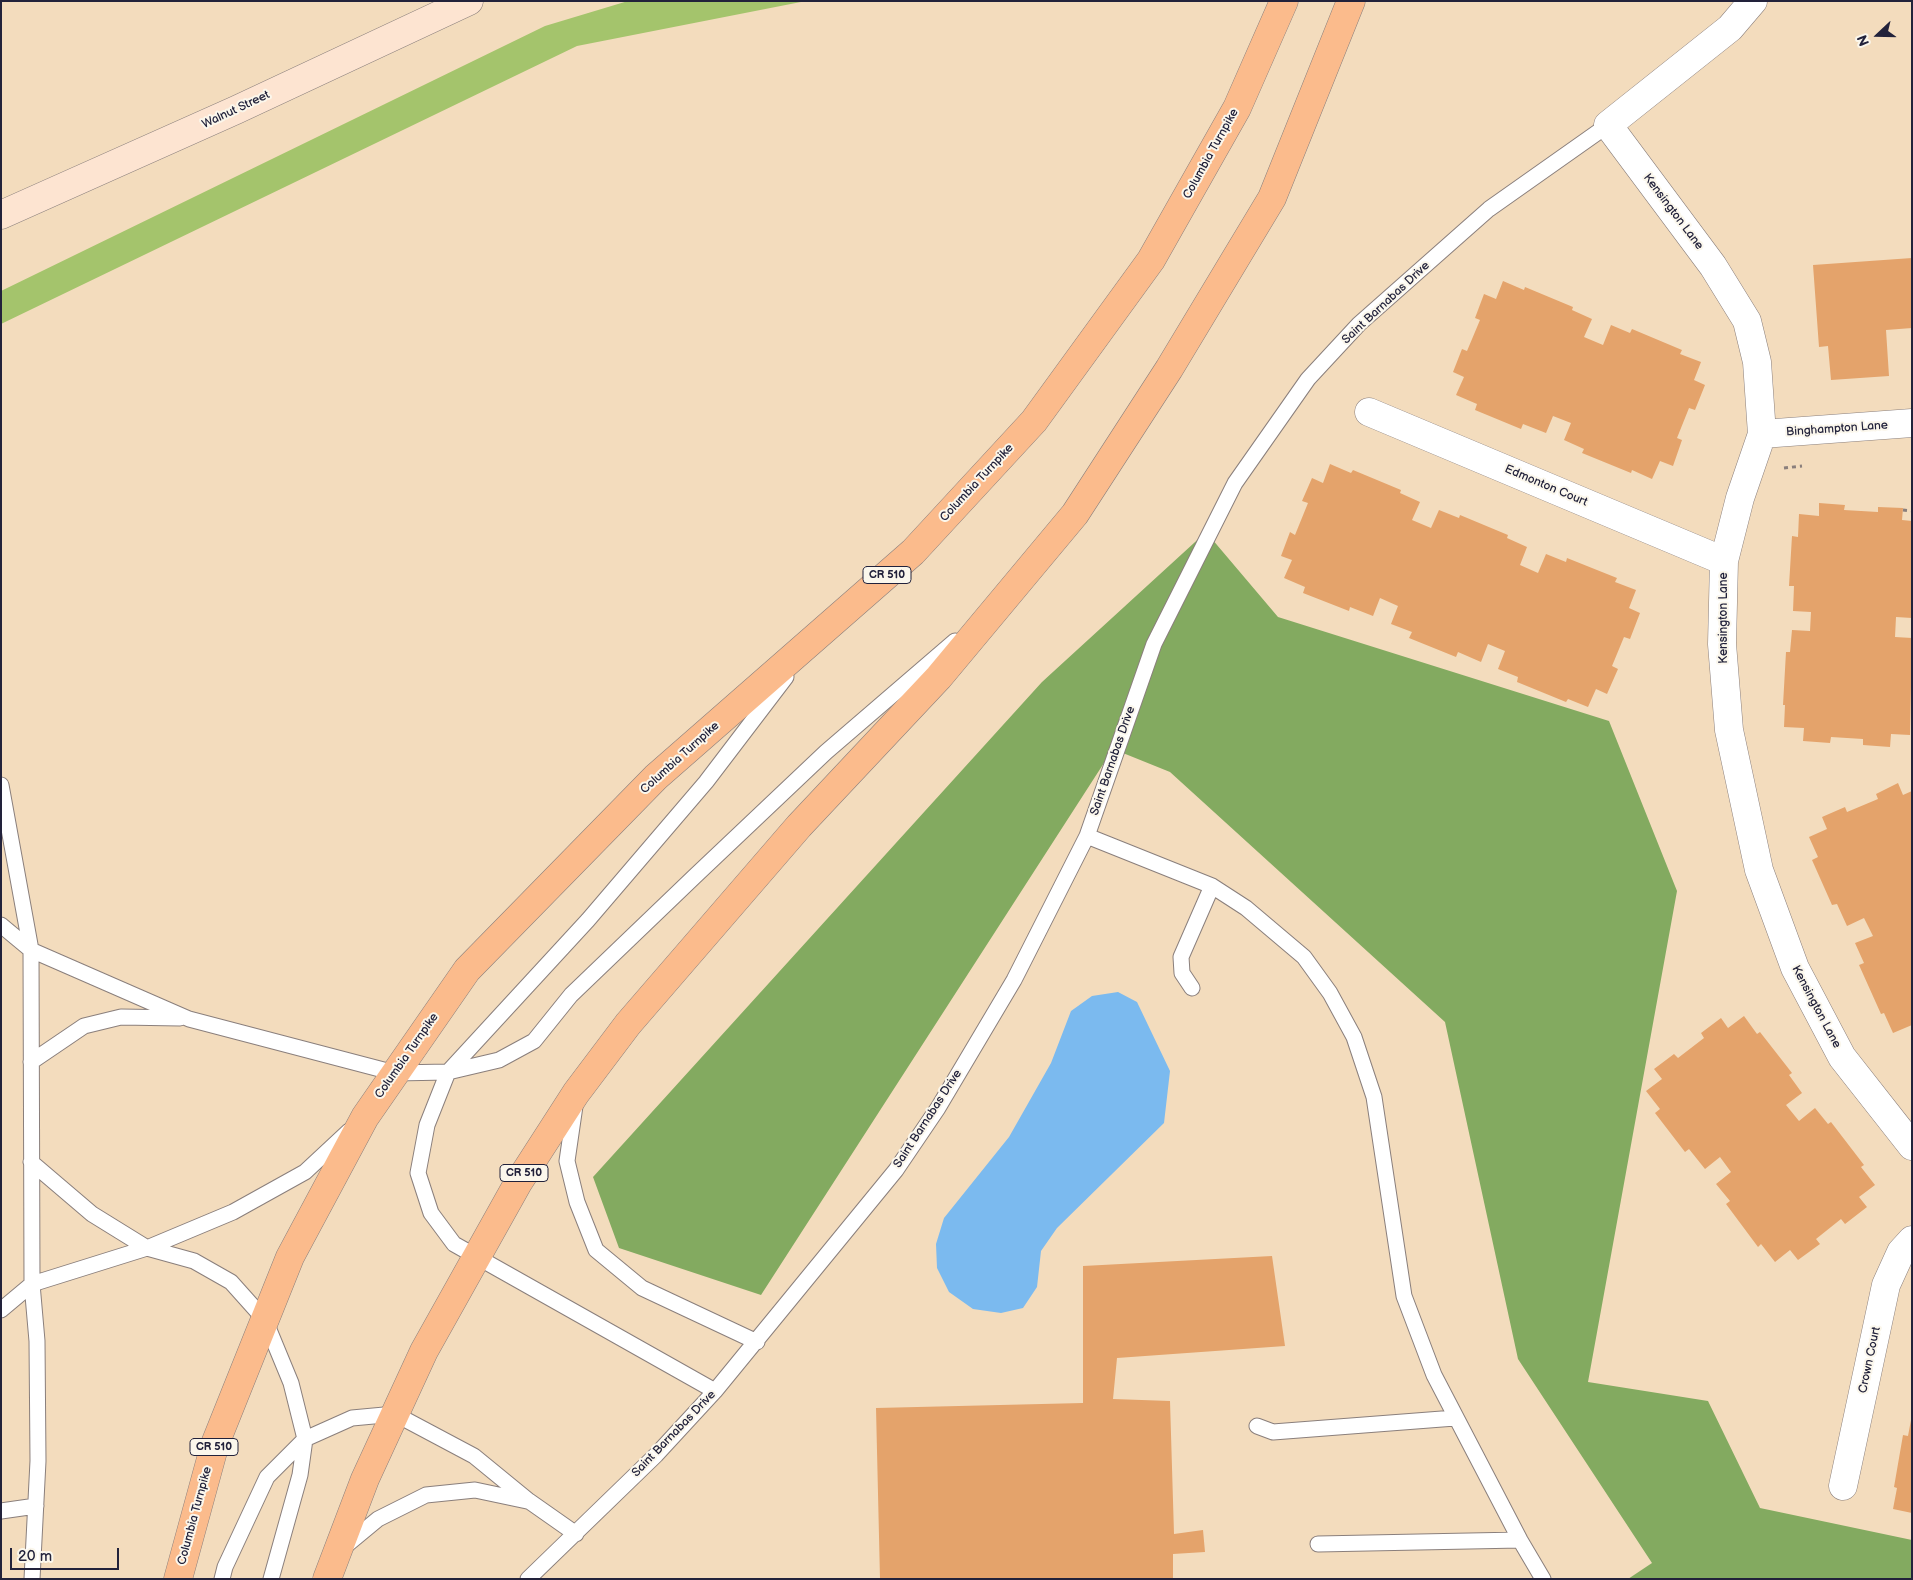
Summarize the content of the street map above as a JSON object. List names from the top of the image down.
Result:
{
  "streets": {
    "main road": ["Columbia Turnpike", "CR 510"],
    "street": [
      "Walnut Street",
      "Kensington Lane",
      "Saint Barnabas Drive",
      "Binghampton Lane",
      "Edmonton Court",
      "Crown Court"
    ]
  },
  "crossings": [
    ["Kensington Lane", "Saint Barnabas Drive"],
    ["Kensington Lane", "Binghampton Lane"],
    ["Kensington Lane", "Edmonton Court"]
  ],
  "scale_bar": "20 m",
  "north": "left"
}
